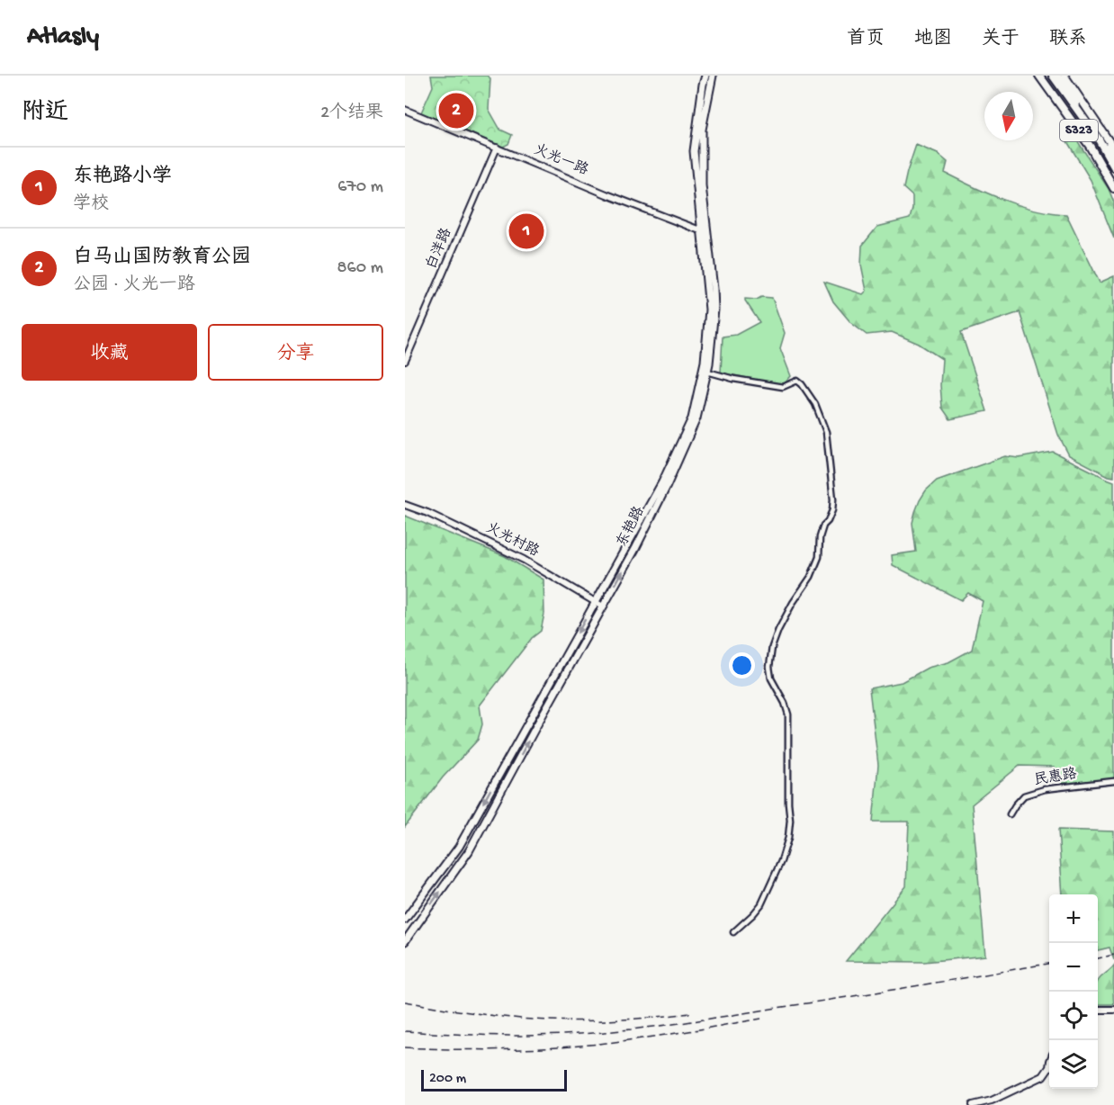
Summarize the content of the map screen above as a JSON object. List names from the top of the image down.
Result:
{
  "streets": {
    "main road": ["S323", "东艳路"],
    "street": [
      "火光一路",
      "白洋路",
      "火光村路",
      "民惠路"
    ]
  },
  "crossings": [
    ["火光一路", "白洋路"],
    ["火光一路", "东艳路"],
    ["东艳路", "火光村路"]
  ],
  "scale_bar": "200 m",
  "north": "bottom",
  "page": {
    "header": "Atlasly",
    "nav": [
      "首页",
      "地图",
      "关于",
      "联系"
    ],
    "heading": ["附近", "2个结果"],
    "pins": ["2", "1"],
    "list": [
      {
        "mark": "1",
        "name": "东艳路小学",
        "note": "学校",
        "value": "670 m"
      },
      {
        "mark": "2",
        "name": "白马山国防教育公园",
        "note": "公园 · 火光一路",
        "value": "860 m"
      }
    ],
    "buttons": ["收藏", "分享"],
    "map_buttons": ["+", "−"],
    "scale": "200 m"
  }
}
